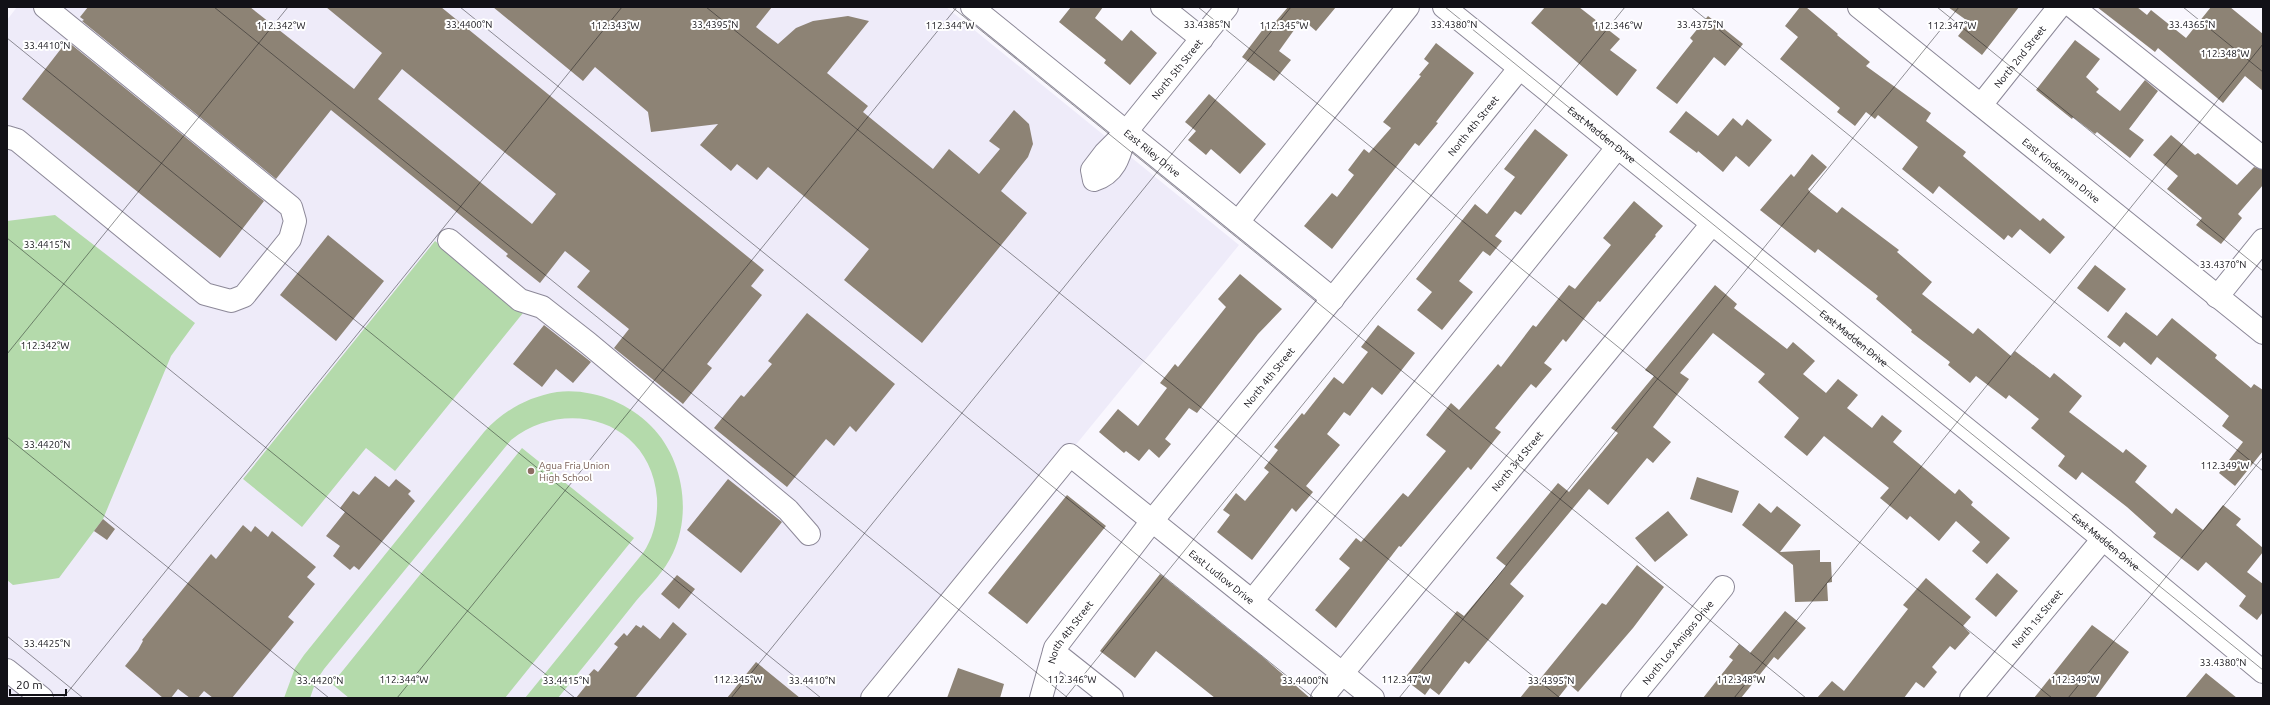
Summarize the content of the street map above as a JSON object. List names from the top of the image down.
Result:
{
  "streets": {
    "street": [
      "North 2nd Street",
      "North 5th Street",
      "North 4th Street",
      "East Madden Drive",
      "East Riley Drive",
      "East Kinderman Drive",
      "North 3rd Street",
      "East Ludlow Drive",
      "North 1st Street",
      "North Los Amigos Drive"
    ]
  },
  "crossings": [
    ["North 2nd Street", "East Kinderman Drive"],
    ["North 5th Street", "East Riley Drive"],
    ["North 4th Street", "East Madden Drive"],
    ["North 4th Street", "East Riley Drive"],
    ["North 4th Street", "East Ludlow Drive"],
    ["East Madden Drive", "North 3rd Street"],
    ["East Madden Drive", "North 1st Street"],
    ["North 3rd Street", "East Ludlow Drive"]
  ],
  "places": ["Agua Fria Union High School"],
  "scale_bar": "20 m",
  "coordinates": [
    "33.4400°N",
    "33.4395°N",
    "33.4385°N",
    "33.4380°N",
    "33.4375°N",
    "33.4365°N",
    "112.342°W",
    "112.343°W",
    "112.344°W",
    "112.345°W",
    "112.346°W",
    "112.347°W",
    "33.4410°N",
    "112.348°W",
    "33.4415°N",
    "33.4370°N",
    "33.4420°N",
    "112.349°W",
    "33.4425°N"
  ]
}
